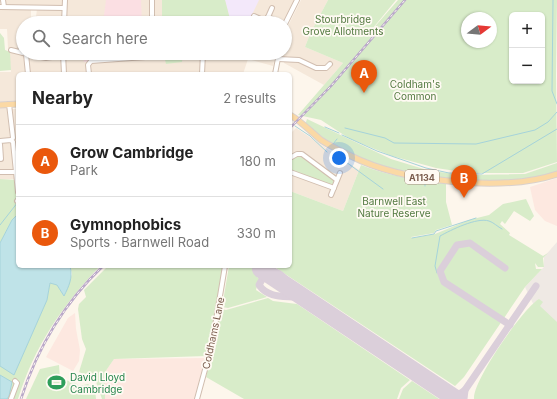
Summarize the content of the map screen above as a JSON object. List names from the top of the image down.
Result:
{
  "streets": {
    "main road": ["A1134"],
    "street": ["Coldhams Lane"]
  },
  "parks": ["Stourbridge Grove Allotments", "Coldham's Common", "Barnwell East Nature Reserve"],
  "places": {
    "sports": ["David Lloyd Cambridge"]
  },
  "north": "right",
  "page": {
    "map_buttons": ["+", "−"],
    "search": "Search here",
    "pins": ["A", "B"],
    "heading": ["Nearby", "2 results"],
    "list": [
      {
        "mark": "A",
        "name": "Grow Cambridge",
        "note": "Park",
        "value": "180 m"
      },
      {
        "mark": "B",
        "name": "Gymnophobics",
        "note": "Sports · Barnwell Road",
        "value": "330 m"
      }
    ]
  }
}
